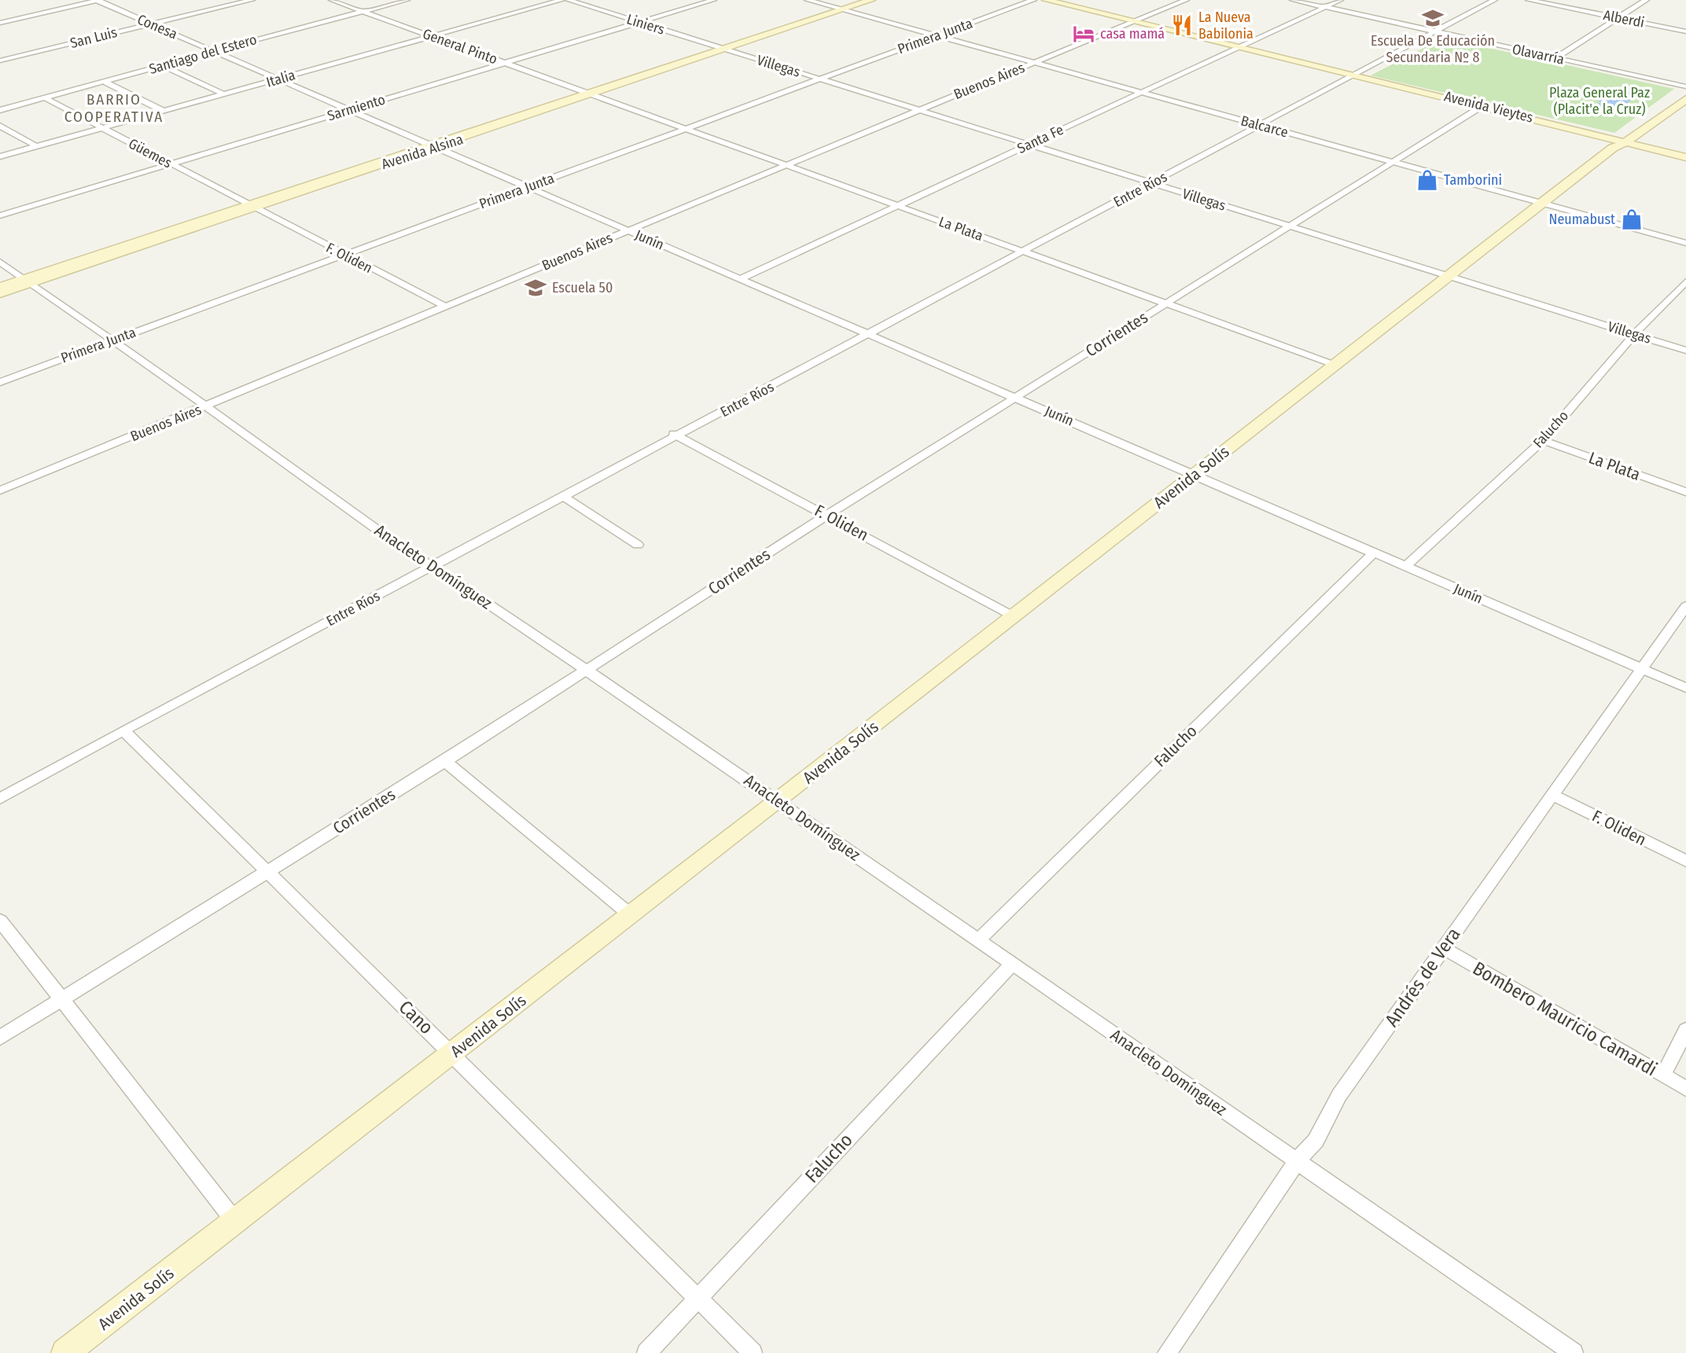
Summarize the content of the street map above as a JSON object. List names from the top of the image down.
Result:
{
  "streets": {
    "street": [
      "Alberdi",
      "Liniers",
      "Conesa",
      "Primera Junta",
      "San Luis",
      "General Pinto",
      "Santiago del Estero",
      "Olavarría",
      "Villegas",
      "Italia",
      "Buenos Aires",
      "Avenida Vieytes",
      "Sarmiento",
      "Balcarce",
      "Santa Fe",
      "Avenida Alsina",
      "Güemes",
      "Entre Ríos",
      "La Plata",
      "Junín",
      "F. Oliden",
      "Corrientes",
      "Falucho",
      "Avenida Solís",
      "Anacleto Domínguez",
      "Andrés de Vera",
      "Cano",
      "Bombero Mauricio Camardi"
    ]
  },
  "crossings": [
    ["Liniers", "Villegas"],
    ["Liniers", "Sarmiento"],
    ["Liniers", "Avenida Alsina"],
    ["Conesa", "San Luis"],
    ["Conesa", "Santiago del Estero"],
    ["Conesa", "Italia"],
    ["Conesa", "Sarmiento"],
    ["Conesa", "Avenida Alsina"],
    ["Conesa", "Junín"],
    ["Primera Junta", "Villegas"],
    ["Primera Junta", "Balcarce"],
    ["Primera Junta", "La Plata"],
    ["Primera Junta", "Junín"],
    ["Primera Junta", "F. Oliden"],
    ["Primera Junta", "Anacleto Domínguez"],
    ["General Pinto", "Santiago del Estero"],
    ["General Pinto", "Italia"],
    ["General Pinto", "Sarmiento"],
    ["General Pinto", "Avenida Alsina"],
    ["General Pinto", "La Plata"],
    ["Santiago del Estero", "Güemes"],
    ["Olavarría", "Santa Fe"],
    ["Olavarría", "Entre Ríos"],
    ["Olavarría", "Avenida Solís"],
    ["Villegas", "Buenos Aires"],
    ["Villegas", "Santa Fe"],
    ["Villegas", "Avenida Alsina"],
    ["Villegas", "Entre Ríos"],
    ["Villegas", "Corrientes"],
    ["Villegas", "Falucho"],
    ["Villegas", "Avenida Solís"],
    ["Italia", "Güemes"],
    ["Buenos Aires", "Avenida Vieytes"],
    ["Buenos Aires", "Balcarce"],
    ["Buenos Aires", "La Plata"],
    ["Buenos Aires", "Junín"],
    ["Buenos Aires", "F. Oliden"],
    ["Buenos Aires", "Anacleto Domínguez"],
    ["Avenida Vieytes", "Santa Fe"],
    ["Avenida Vieytes", "Entre Ríos"],
    ["Avenida Vieytes", "Corrientes"],
    ["Avenida Vieytes", "Avenida Solís"],
    ["Sarmiento", "Güemes"],
    ["Balcarce", "Santa Fe"],
    ["Balcarce", "Avenida Alsina"],
    ["Balcarce", "Entre Ríos"],
    ["Balcarce", "Corrientes"],
    ["Balcarce", "Avenida Solís"],
    ["Santa Fe", "La Plata"],
    ["Santa Fe", "Junín"],
    ["Avenida Alsina", "Güemes"],
    ["Avenida Alsina", "La Plata"],
    ["Avenida Alsina", "Junín"],
    ["Avenida Alsina", "F. Oliden"],
    ["Avenida Alsina", "Anacleto Domínguez"],
    ["Güemes", "F. Oliden"],
    ["Entre Ríos", "La Plata"],
    ["Entre Ríos", "Junín"],
    ["Entre Ríos", "F. Oliden"],
    ["Entre Ríos", "Anacleto Domínguez"],
    ["Entre Ríos", "Cano"],
    ["La Plata", "Corrientes"],
    ["La Plata", "Falucho"],
    ["La Plata", "Avenida Solís"],
    ["Junín", "Corrientes"],
    ["Junín", "Falucho"],
    ["Junín", "Avenida Solís"],
    ["Junín", "Andrés de Vera"],
    ["F. Oliden", "Corrientes"],
    ["F. Oliden", "Avenida Solís"],
    ["F. Oliden", "Andrés de Vera"],
    ["Corrientes", "Anacleto Domínguez"],
    ["Corrientes", "Cano"],
    ["Falucho", "Anacleto Domínguez"],
    ["Falucho", "Cano"],
    ["Avenida Solís", "Anacleto Domínguez"],
    ["Avenida Solís", "Cano"],
    ["Anacleto Domínguez", "Andrés de Vera"],
    ["Andrés de Vera", "Bombero Mauricio Camardi"]
  ],
  "districts": ["BARRIO COOPERATIVA"],
  "parks": ["Plaza General Paz (Placit'e la Cruz)"],
  "places": {
    "school or university": ["Escuela De Educación Secundaria Nº 8", "Escuela 50"],
    "restaurant": ["La Nueva Babilonia"],
    "hotel": ["casa mamá"],
    "shop": ["Tamborini", "Neumabust"]
  }
}
